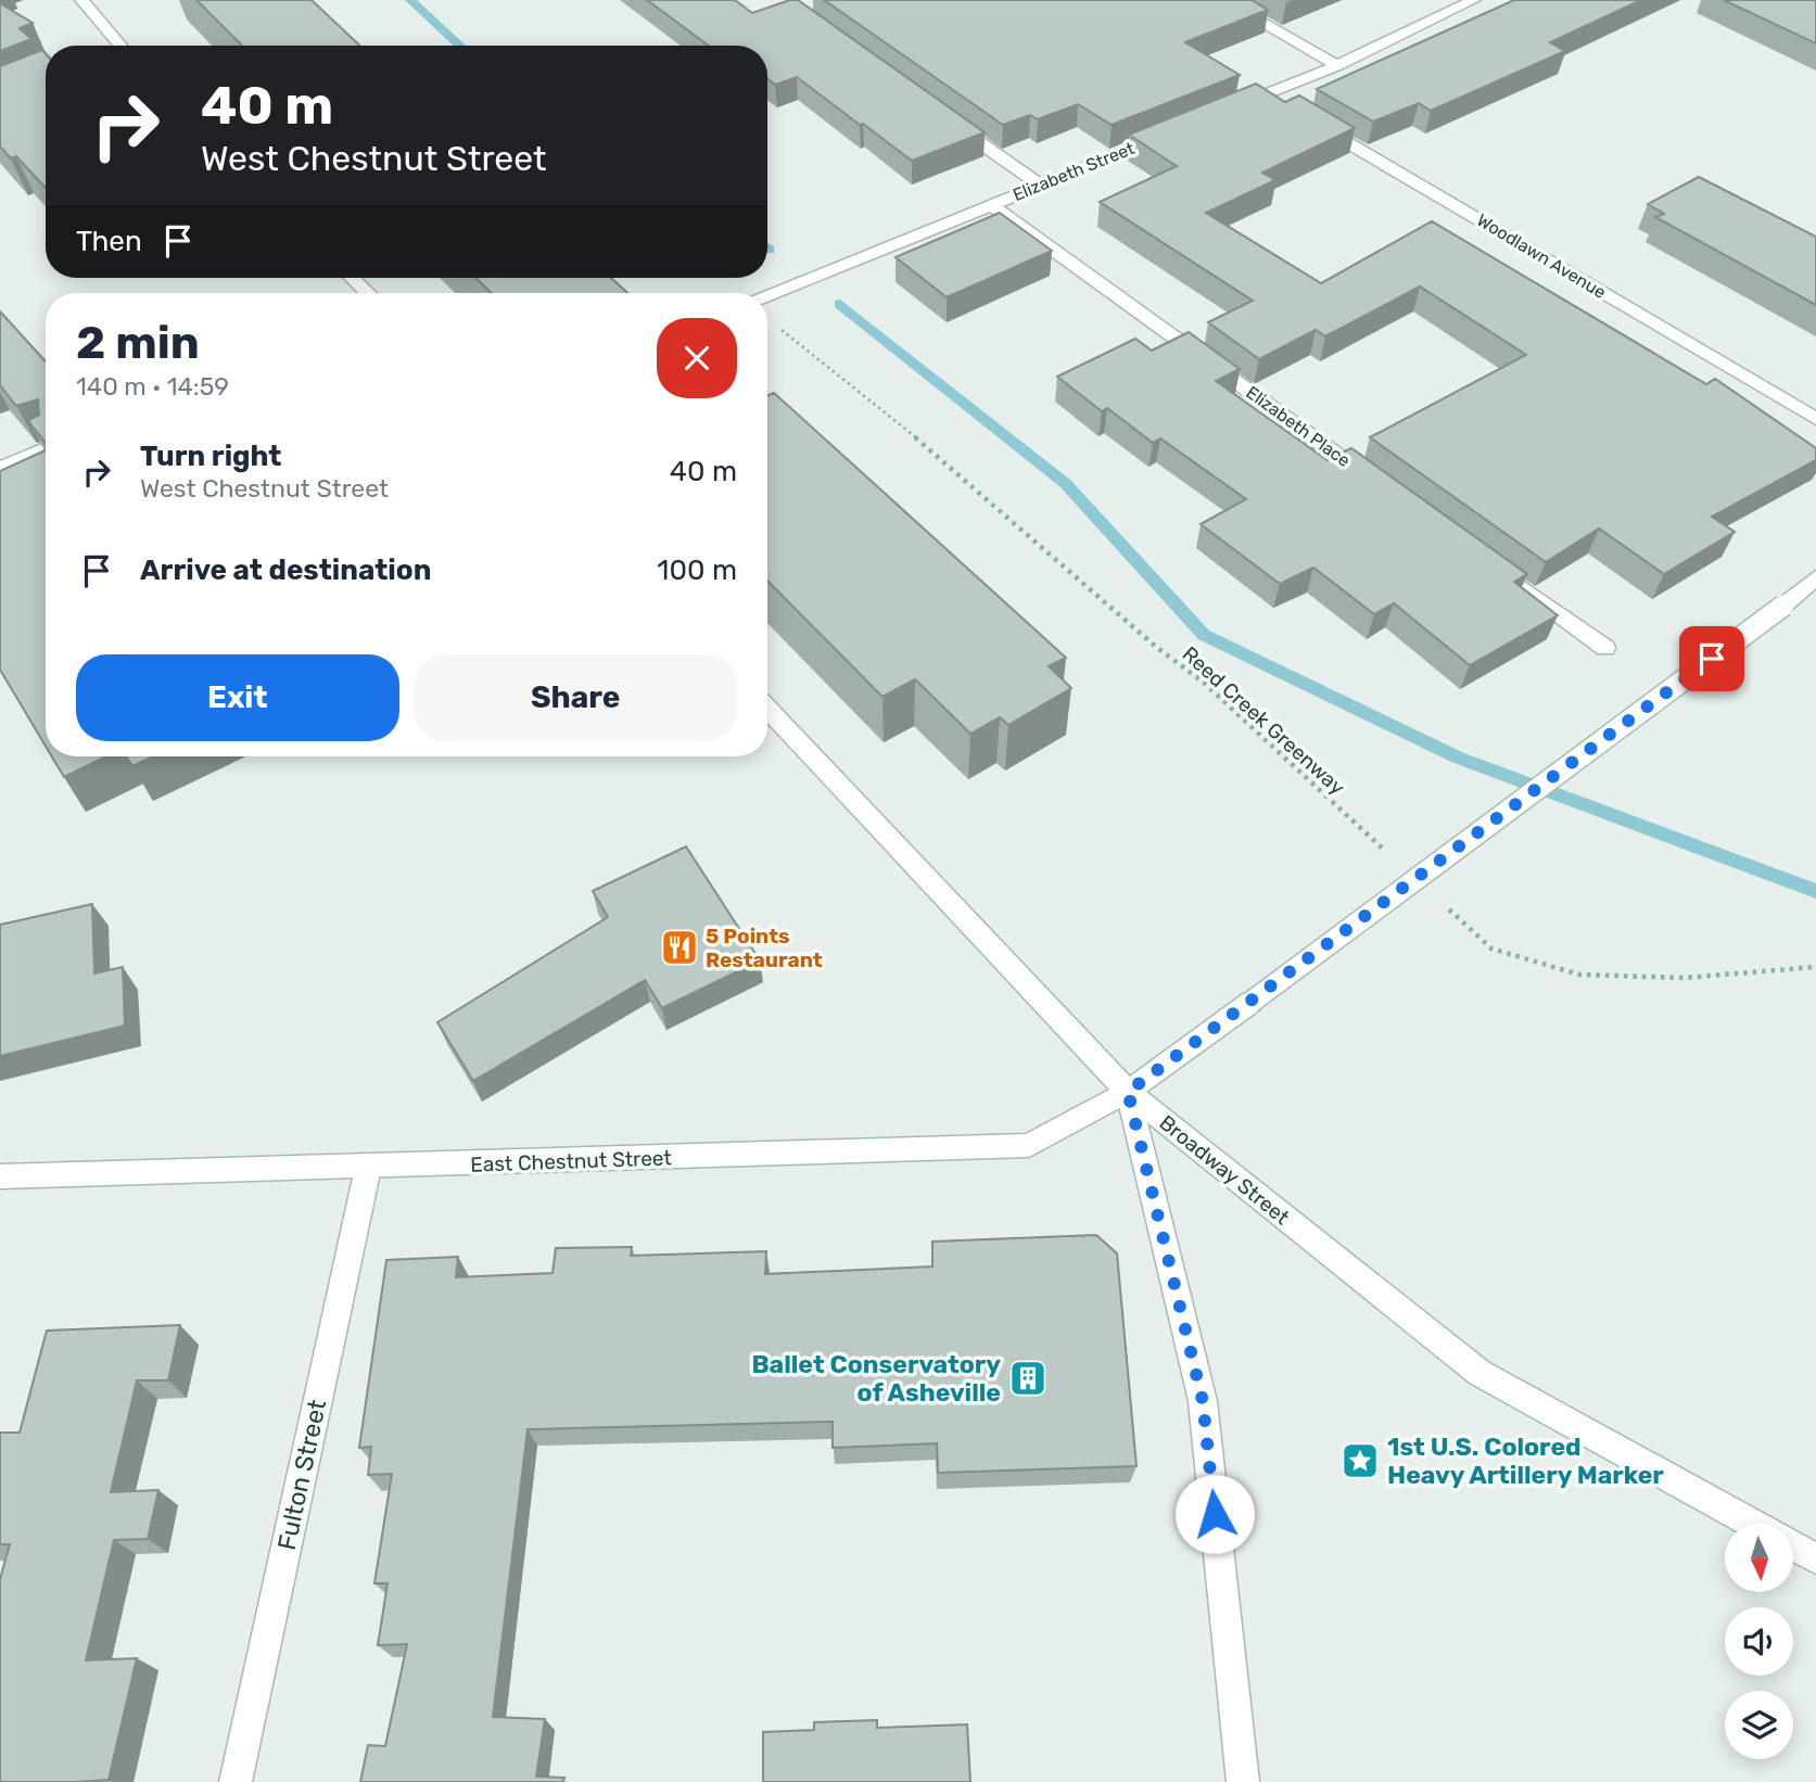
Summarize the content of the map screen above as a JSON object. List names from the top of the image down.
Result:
{
  "streets": {
    "street": [
      "Elizabeth Street",
      "Woodlawn Avenue",
      "Elizabeth Place",
      "East Chestnut Street",
      "Broadway Street",
      "Fulton Street"
    ],
    "path": ["Reed Creek Greenway"]
  },
  "crossings": [
    ["Elizabeth Street", "Elizabeth Place"],
    ["East Chestnut Street", "Broadway Street"],
    ["East Chestnut Street", "Fulton Street"]
  ],
  "places": {
    "restaurant": ["5 Points Restaurant"],
    "building": ["Ballet Conservatory of Asheville"],
    "place": ["1st U.S. Colored Heavy Artillery Marker"]
  },
  "north": "bottom",
  "page": {
    "turn": ["40 m", "West Chestnut Street"],
    "then": "Then",
    "heading": ["2 min", "140 m · 14:59"],
    "list": [
      {
        "name": "Turn right",
        "note": "West Chestnut Street",
        "value": "40 m"
      },
      {
        "name": "Arrive at destination",
        "value": "100 m"
      }
    ],
    "buttons": ["Exit", "Share"]
  }
}
